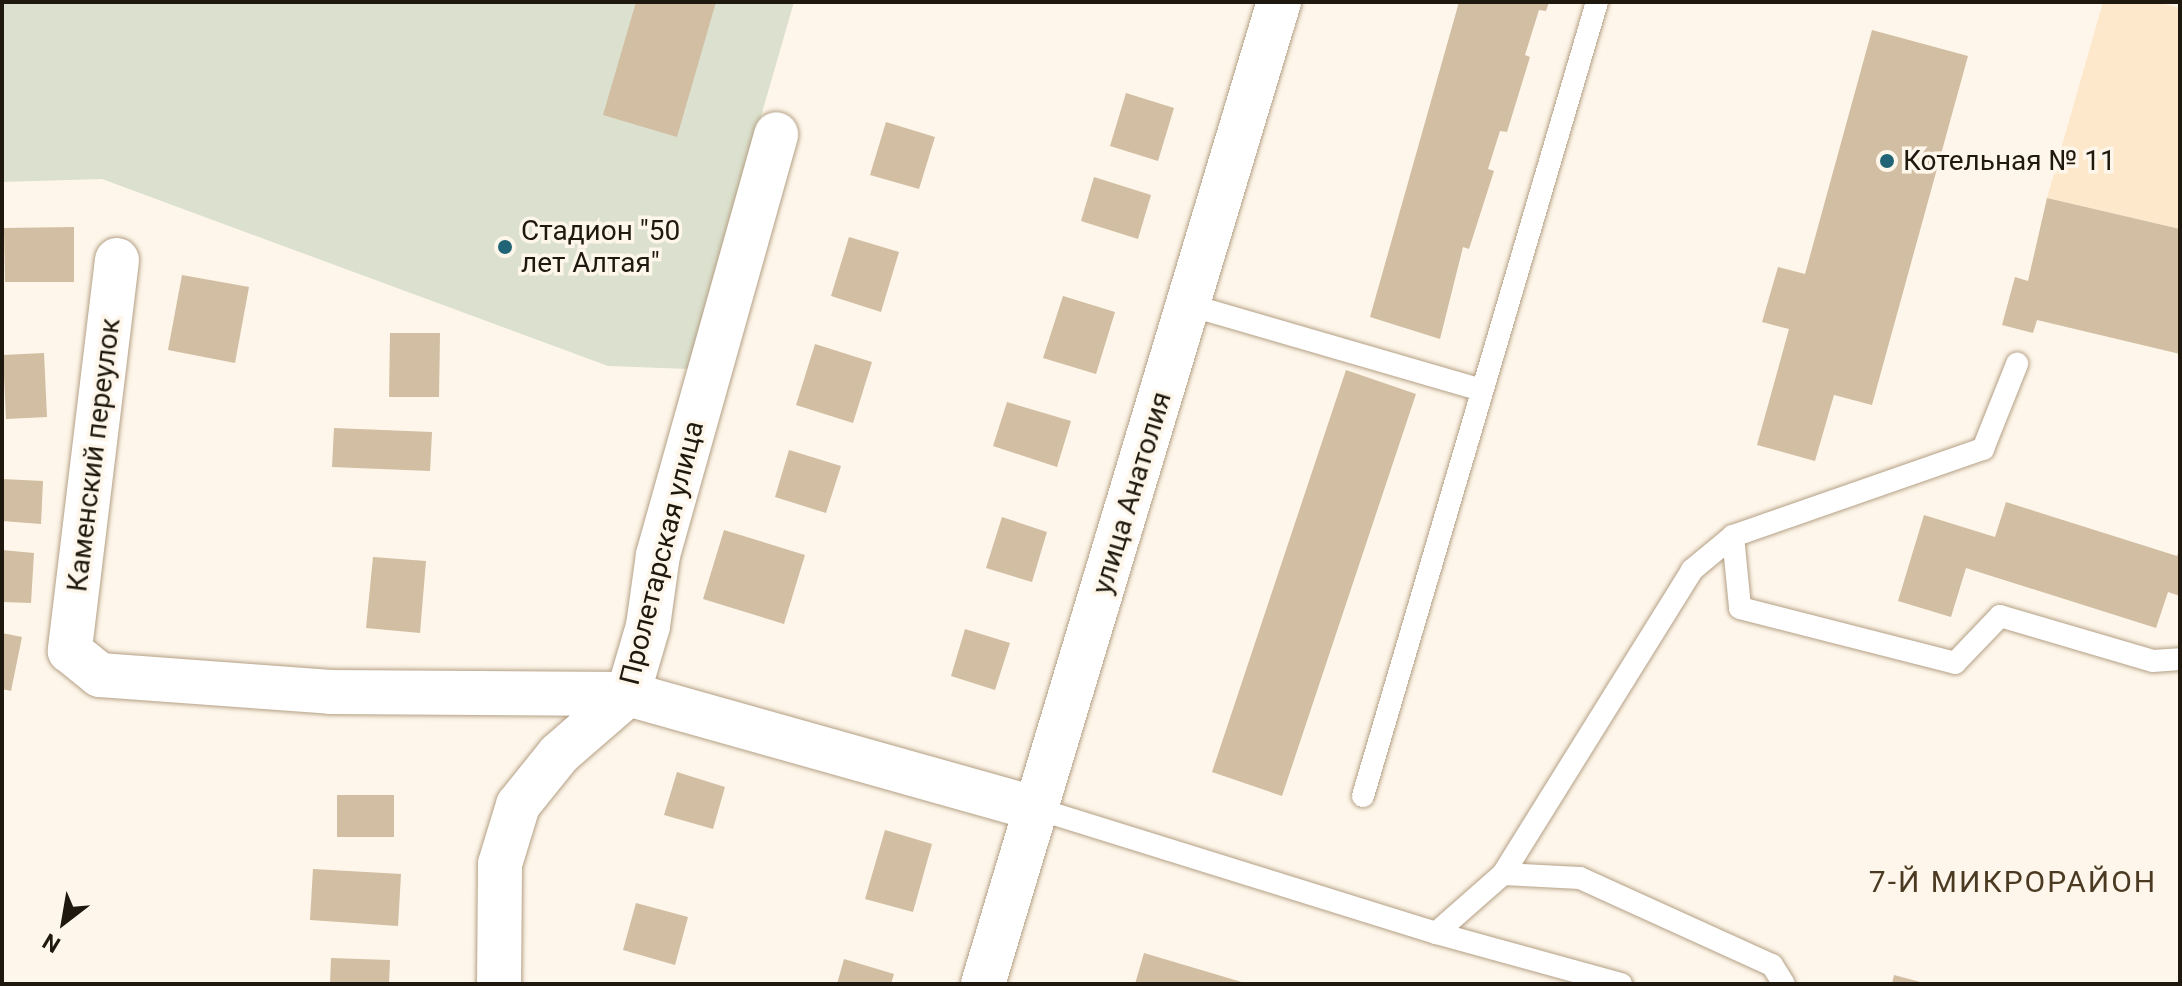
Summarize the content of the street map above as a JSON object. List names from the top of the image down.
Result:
{
  "streets": {
    "street": ["Каменский переулок", "улица Анатолия", "Пролетарская улица"]
  },
  "crossings": [
    ["Каменский переулок", "Пролетарская улица"]
  ],
  "districts": ["7-Й МИКРОРАЙОН"],
  "places": ["Котельная № 11", "Стадион \"50 лет Алтая\""],
  "north": "bottom left"
}
